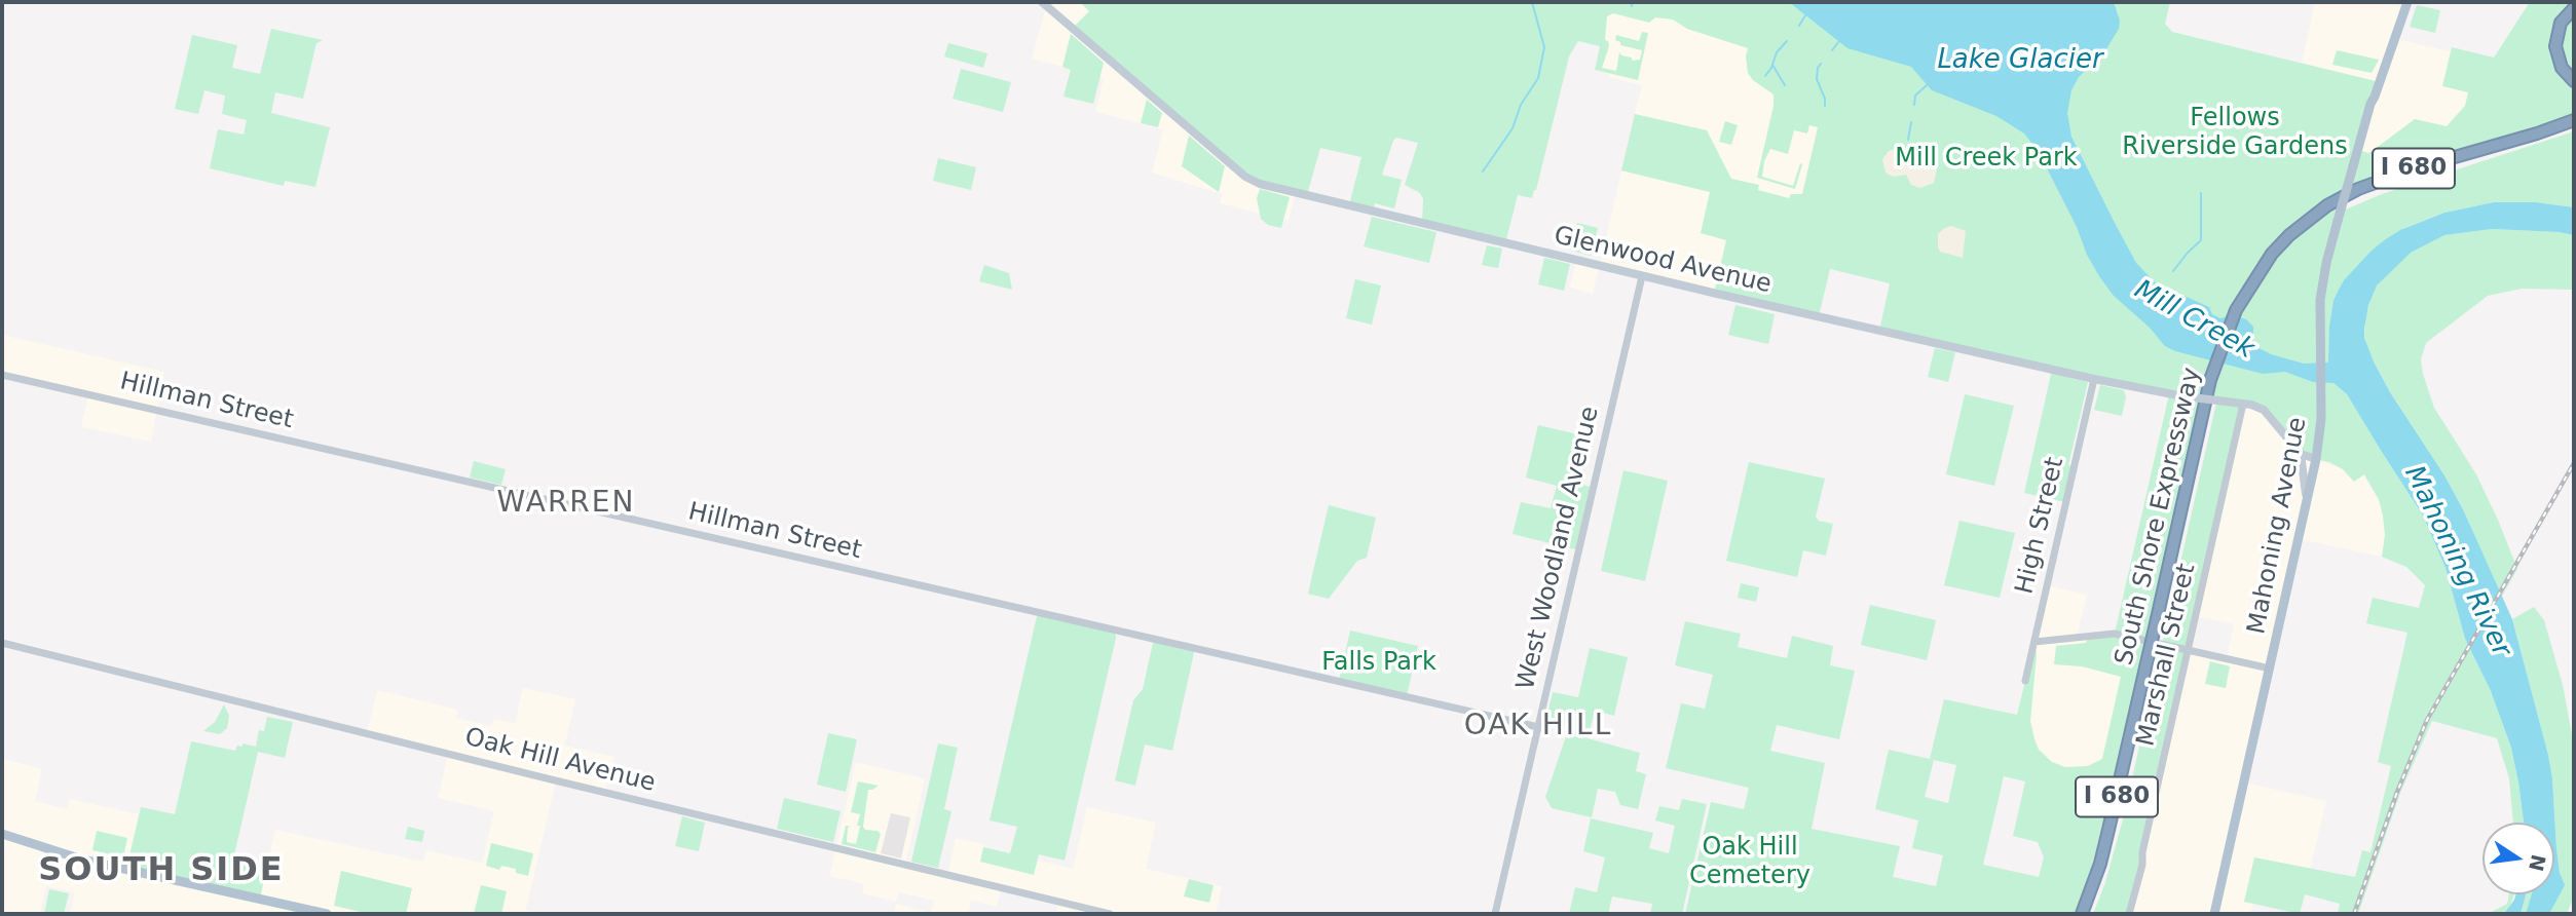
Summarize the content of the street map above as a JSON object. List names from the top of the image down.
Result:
{
  "streets": {
    "highway": ["I 680", "South Shore Expressway"],
    "main road": ["Glenwood Avenue", "Mahoning Avenue"],
    "street": [
      "Hillman Street",
      "High Street",
      "West Woodland Avenue",
      "Marshall Street",
      "Oak Hill Avenue"
    ]
  },
  "crossings": [
    ["Glenwood Avenue", "High Street"],
    ["Glenwood Avenue", "West Woodland Avenue"],
    ["Glenwood Avenue", "Marshall Street"],
    ["Hillman Street", "West Woodland Avenue"]
  ],
  "districts": ["WARREN", "OAK HILL", "SOUTH SIDE"],
  "water": ["Lake Glacier", "Mill Creek", "Mahoning River"],
  "parks": [
    "Fellows Riverside Gardens",
    "Mill Creek Park",
    "Falls Park",
    "Oak Hill Cemetery"
  ],
  "north": "right"
}
